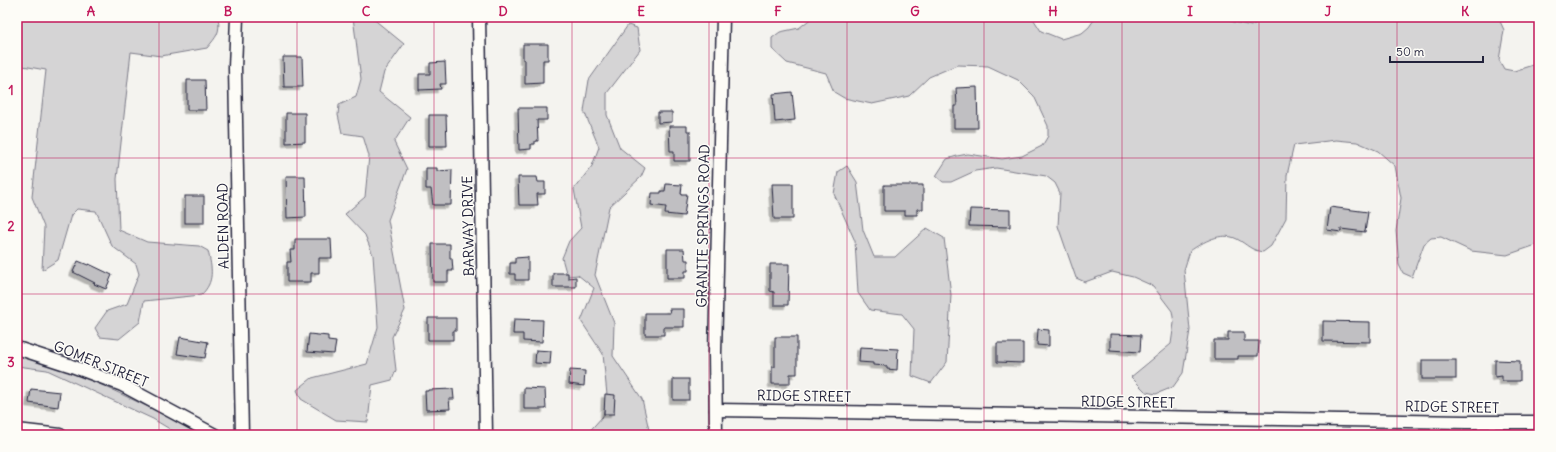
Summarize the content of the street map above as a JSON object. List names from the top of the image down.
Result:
{
  "streets": {
    "street": [
      "ALDEN ROAD",
      "BARWAY DRIVE",
      "GRANITE SPRINGS ROAD",
      "GOMER STREET",
      "RIDGE STREET"
    ]
  },
  "crossings": [
    ["GRANITE SPRINGS ROAD", "RIDGE STREET"]
  ],
  "scale_bar": "50 m",
  "grid": {
    "columns": [
      "A",
      "B",
      "C",
      "D",
      "E",
      "F",
      "G",
      "H",
      "I",
      "J",
      "K"
    ],
    "rows": ["1", "2", "3"]
  }
}
